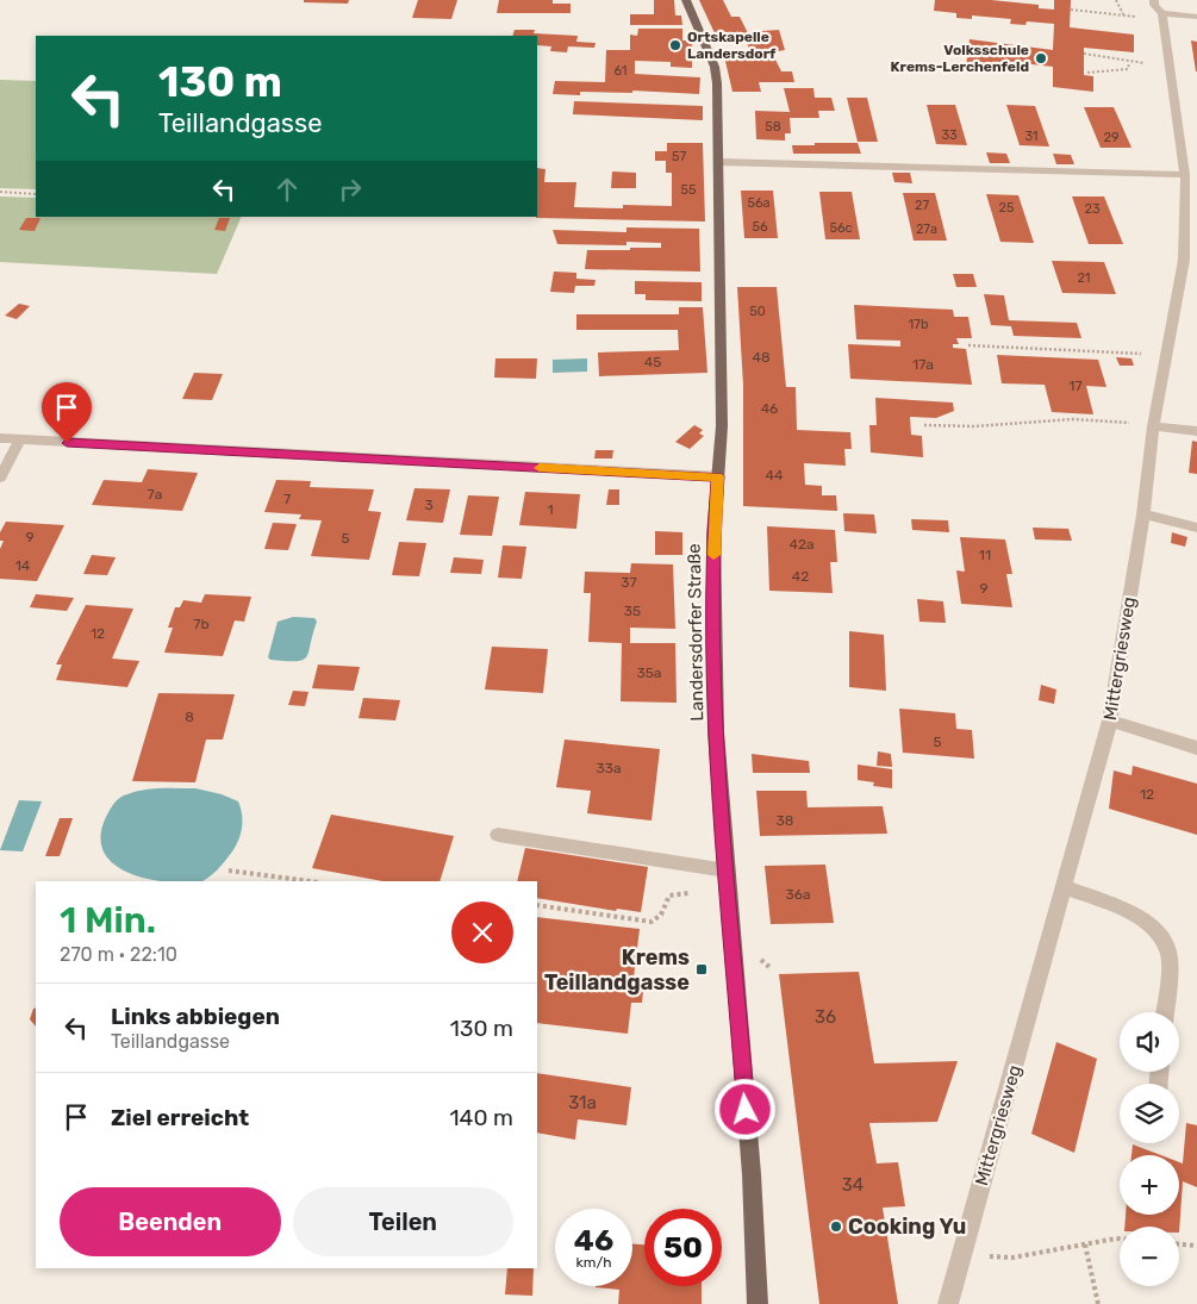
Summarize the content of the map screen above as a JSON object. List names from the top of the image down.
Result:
{
  "streets": {
    "main road": ["Landersdorfer Straße"],
    "street": ["Mittergriesweg"]
  },
  "places": {
    "other": ["Ortskapelle Landersdorf", "Volksschule Krems-Lerchenfeld", "Cooking Yu"],
    "transit": ["Krems Teillandgasse"]
  },
  "house_numbers": [
    "61",
    "58",
    "33",
    "31",
    "29",
    "57",
    "55",
    "56a",
    "27",
    "25",
    "23",
    "56",
    "56c",
    "27a",
    "21",
    "50",
    "17b",
    "48",
    "45",
    "17a",
    "17",
    "46",
    "44",
    "7a",
    "7",
    "3",
    "1",
    "9",
    "5",
    "42a",
    "11",
    "14",
    "42",
    "37",
    "9",
    "35",
    "7b",
    "12",
    "35a",
    "8",
    "5",
    "33a",
    "12",
    "38",
    "36a",
    "36",
    "31a",
    "34"
  ],
  "page": {
    "turn": ["130 m", "Teillandgasse"],
    "heading": ["1 Min.", "270 m · 22:10"],
    "list": [
      {
        "name": "Links abbiegen",
        "note": "Teillandgasse",
        "value": "130 m"
      },
      {
        "name": "Ziel erreicht",
        "value": "140 m"
      }
    ],
    "map_buttons": ["+", "−"],
    "buttons": ["Beenden", "Teilen"],
    "speed": "46 km/h",
    "limit": "50"
  }
}
